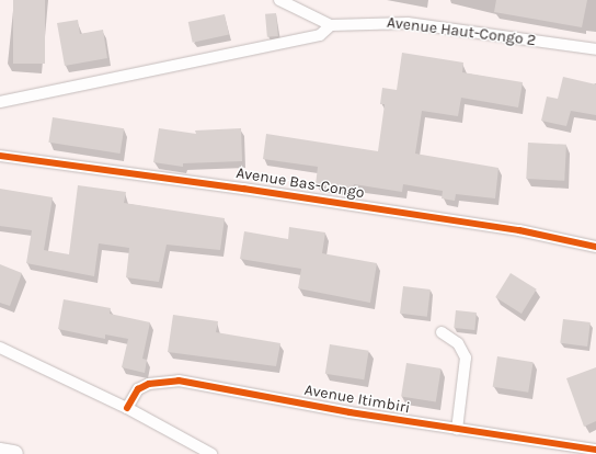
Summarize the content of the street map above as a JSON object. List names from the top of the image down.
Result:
{
  "streets": {
    "street": ["Avenue Haut-Congo 2", "Avenue Bas-Congo", "Avenue Itimbiri"]
  }
}
